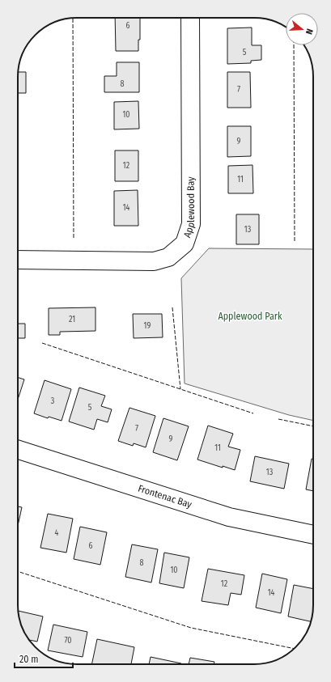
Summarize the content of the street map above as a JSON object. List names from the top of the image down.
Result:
{
  "streets": {
    "street": ["Applewood Bay", "Frontenac Bay"]
  },
  "parks": ["Applewood Park"],
  "house_numbers": [
    "6",
    "5",
    "8",
    "7",
    "10",
    "9",
    "12",
    "11",
    "14",
    "13",
    "21",
    "19",
    "3",
    "5",
    "7",
    "9",
    "11",
    "13",
    "4",
    "6",
    "8",
    "10",
    "12",
    "14",
    "70"
  ],
  "scale_bar": "20 m",
  "north": "right"
}
